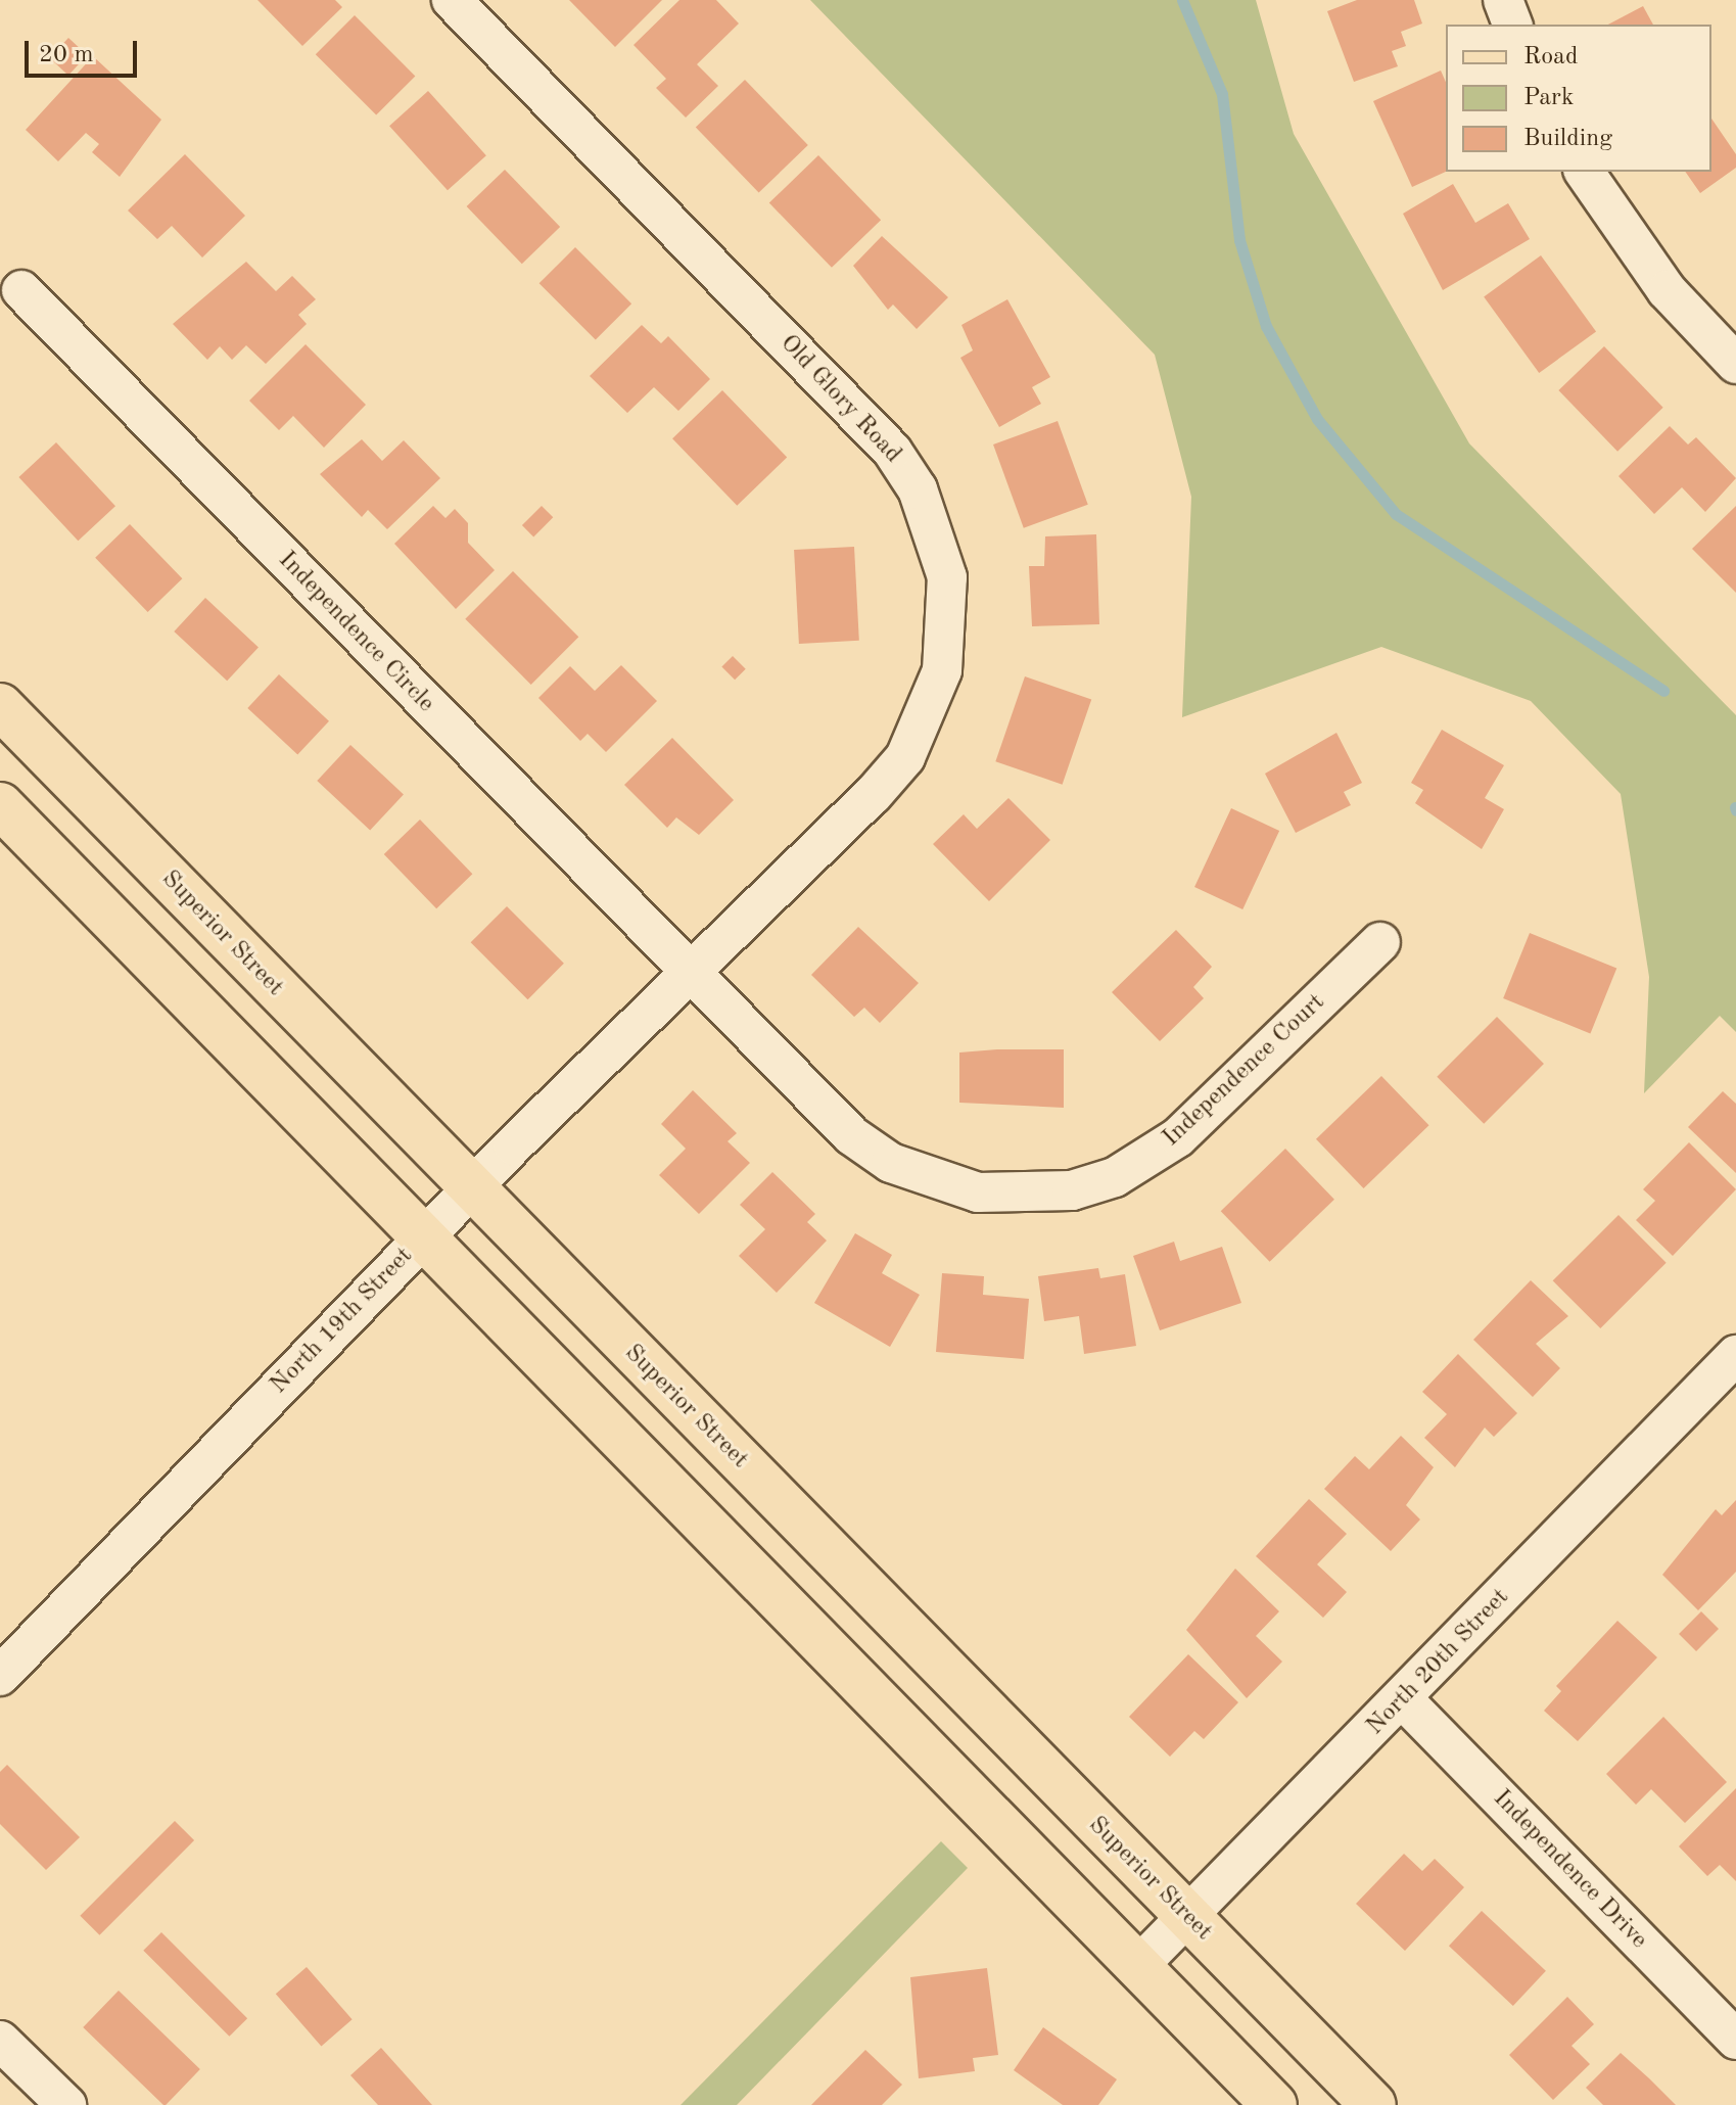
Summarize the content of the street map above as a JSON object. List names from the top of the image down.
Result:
{
  "streets": {
    "main road": ["Superior Street"],
    "street": [
      "Old Glory Road",
      "Independence Circle",
      "Independence Court",
      "North 19th Street",
      "North 20th Street",
      "Independence Drive"
    ]
  },
  "crossings": [
    ["Old Glory Road", "Independence Circle"],
    ["Old Glory Road", "Independence Court"],
    ["Old Glory Road", "North 19th Street"],
    ["Independence Circle", "Independence Court"],
    ["Independence Circle", "North 19th Street"],
    ["Superior Street", "North 19th Street"],
    ["Superior Street", "North 20th Street"],
    ["Independence Court", "North 19th Street"],
    ["North 20th Street", "Independence Drive"]
  ],
  "legend": ["Road", "Park", "Building"],
  "scale_bar": "20 m"
}
